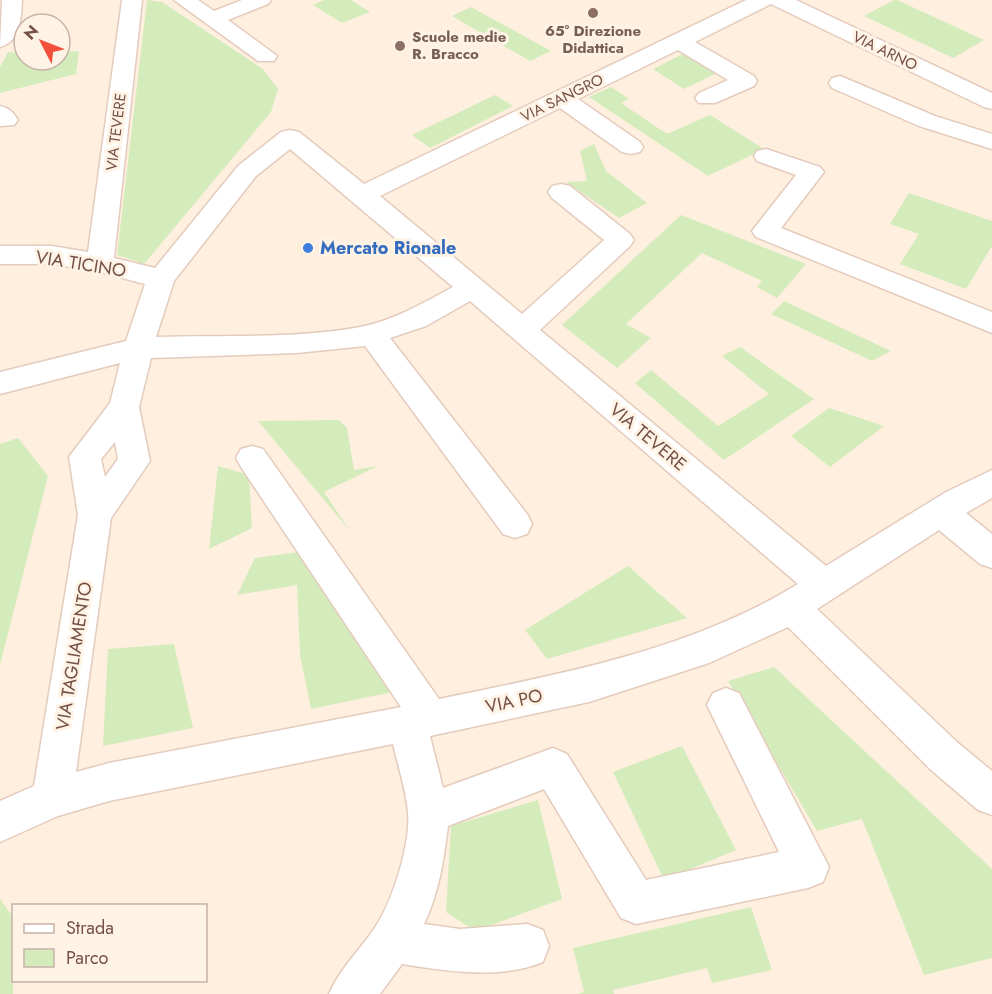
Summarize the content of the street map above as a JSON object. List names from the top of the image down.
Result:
{
  "streets": {
    "street": [
      "VIA ARNO",
      "VIA SANGRO",
      "VIA TEVERE",
      "VIA TICINO",
      "VIA TAGLIAMENTO",
      "VIA PO"
    ]
  },
  "crossings": [
    ["VIA SANGRO", "VIA TEVERE"],
    ["VIA TEVERE", "VIA TICINO"],
    ["VIA TEVERE", "VIA TAGLIAMENTO"],
    ["VIA TEVERE", "VIA PO"],
    ["VIA TICINO", "VIA TAGLIAMENTO"],
    ["VIA TAGLIAMENTO", "VIA PO"]
  ],
  "places": ["65° Direzione Didattica", "Scuole medie R. Bracco", "Mercato Rionale"],
  "legend": ["Strada", "Parco"],
  "north": "top left"
}
